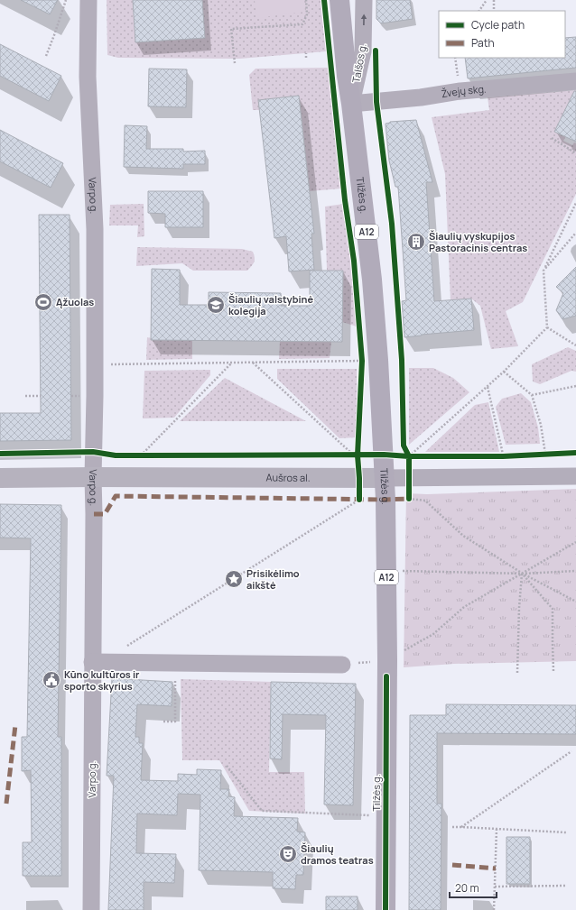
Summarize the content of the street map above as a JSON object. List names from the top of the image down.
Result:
{
  "streets": {
    "highway": ["Tilžės g.", "A12"],
    "main road": ["Aušros al."],
    "street": ["Talšos g.", "Žvejų skg.", "Varpo g."]
  },
  "crossings": [
    ["Talšos g.", "Žvejų skg."],
    ["Talšos g.", "Tilžės g."],
    ["Žvejų skg.", "Tilžės g."],
    ["Varpo g.", "Aušros al."],
    ["Tilžės g.", "Aušros al."]
  ],
  "one_way": ["Talšos g."],
  "places": {
    "building": ["Šiaulių vyskupijos Pastoracinis centras"],
    "sports": ["Ąžuolas"],
    "school or university": ["Šiaulių valstybinė kolegija"],
    "place": ["Prisikėlimo aikštė"],
    "public building": ["Kūno kultūros ir sporto skyrius"],
    "theatre": ["Šiaulių dramos teatras"]
  },
  "legend": ["Cycle path", "Path"],
  "scale_bar": "20 m"
}
